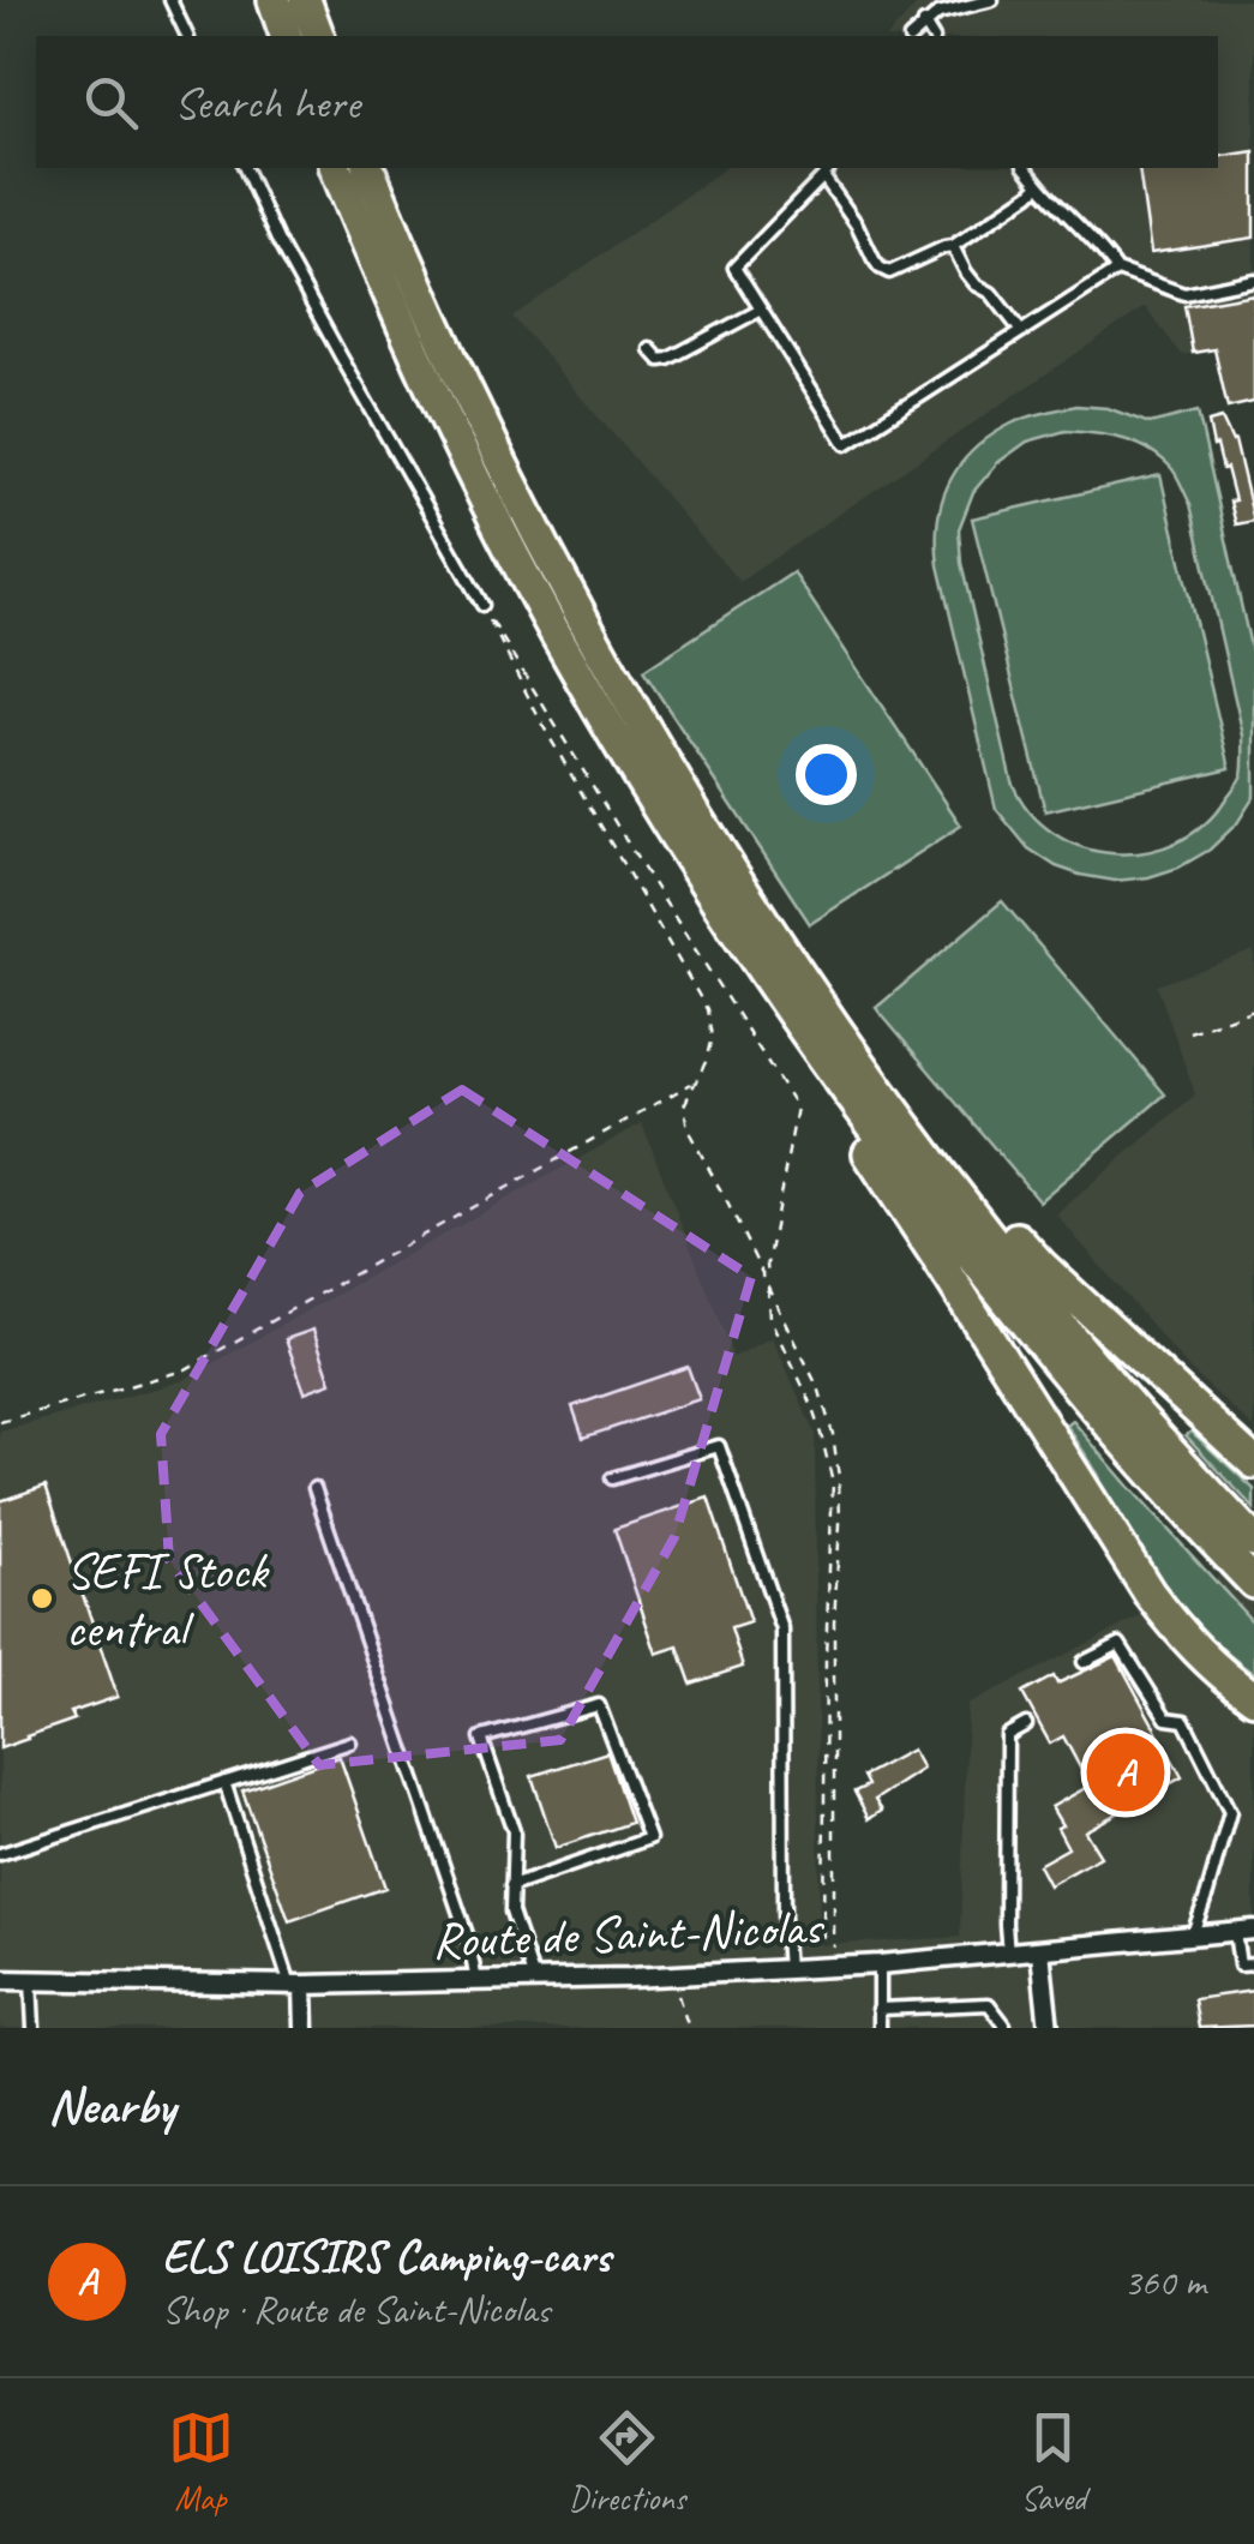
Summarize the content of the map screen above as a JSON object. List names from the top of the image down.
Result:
{
  "streets": {
    "street": ["Route de Saint-Nicolas"]
  },
  "places": ["SEFI Stock central"],
  "page": {
    "search": "Search here",
    "pins": "A",
    "heading": "Nearby",
    "list": [
      {
        "mark": "A",
        "name": "ELS LOISIRS Camping-cars",
        "note": "Shop · Route de Saint-Nicolas",
        "value": "360 m"
      }
    ],
    "nav": ["Map", "Directions", "Saved"]
  }
}
